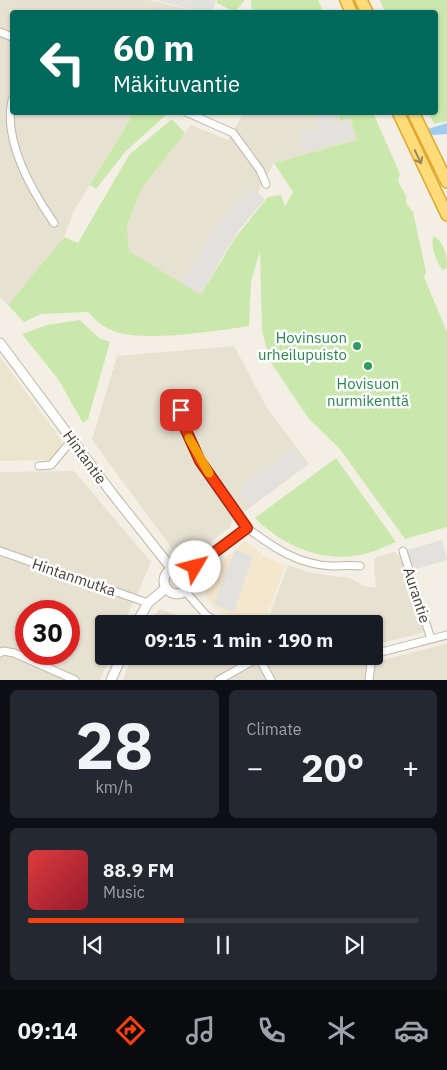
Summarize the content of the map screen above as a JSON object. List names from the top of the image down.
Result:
{
  "streets": {
    "street": ["Hintantie", "Hintanmutka", "Aurantie"]
  },
  "places": ["Hovinsuon urheilupuisto", "Hovisuon nurmikenttä"],
  "page": {
    "turn": ["60 m", "Mäkituvantie"],
    "limit": "30",
    "trip": "09:15 · 1 min · 190 m",
    "tile": [
      ["28", "km/h"],
      "Climate"
    ],
    "heat": ["−", "20°", "+"],
    "song": ["88.9 FM", "Music"],
    "tabs": "09:14"
  }
}
